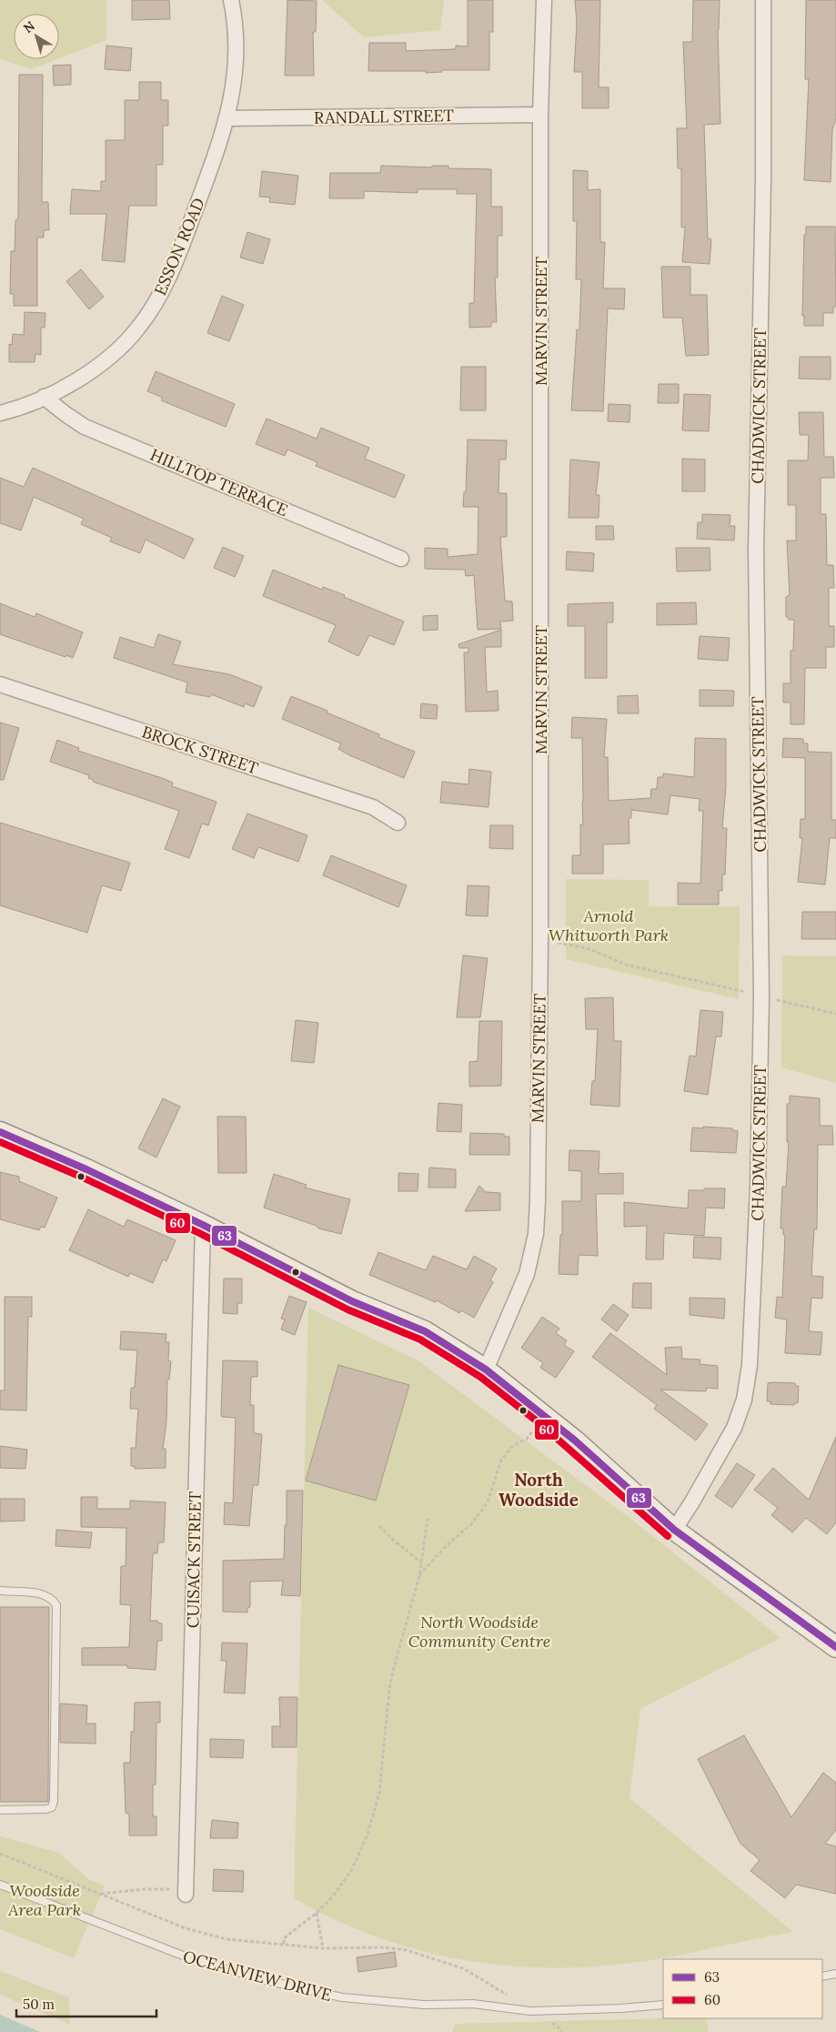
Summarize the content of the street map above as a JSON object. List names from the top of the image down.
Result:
{
  "streets": {
    "street": [
      "RANDALL STREET",
      "ESSON ROAD",
      "MARVIN STREET",
      "CHADWICK STREET",
      "HILLTOP TERRACE",
      "BROCK STREET",
      "CUISACK STREET"
    ],
    "lane": ["OCEANVIEW DRIVE"]
  },
  "crossings": [
    ["RANDALL STREET", "ESSON ROAD"],
    ["RANDALL STREET", "MARVIN STREET"],
    ["ESSON ROAD", "HILLTOP TERRACE"]
  ],
  "districts": ["North Woodside"],
  "parks": ["Arnold Whitworth Park", "North Woodside Community Centre", "Woodside Area Park"],
  "lines": ["transit line 63", "transit line 60"],
  "legend": ["63", "60"],
  "scale_bar": "50 m",
  "north": "top left"
}
